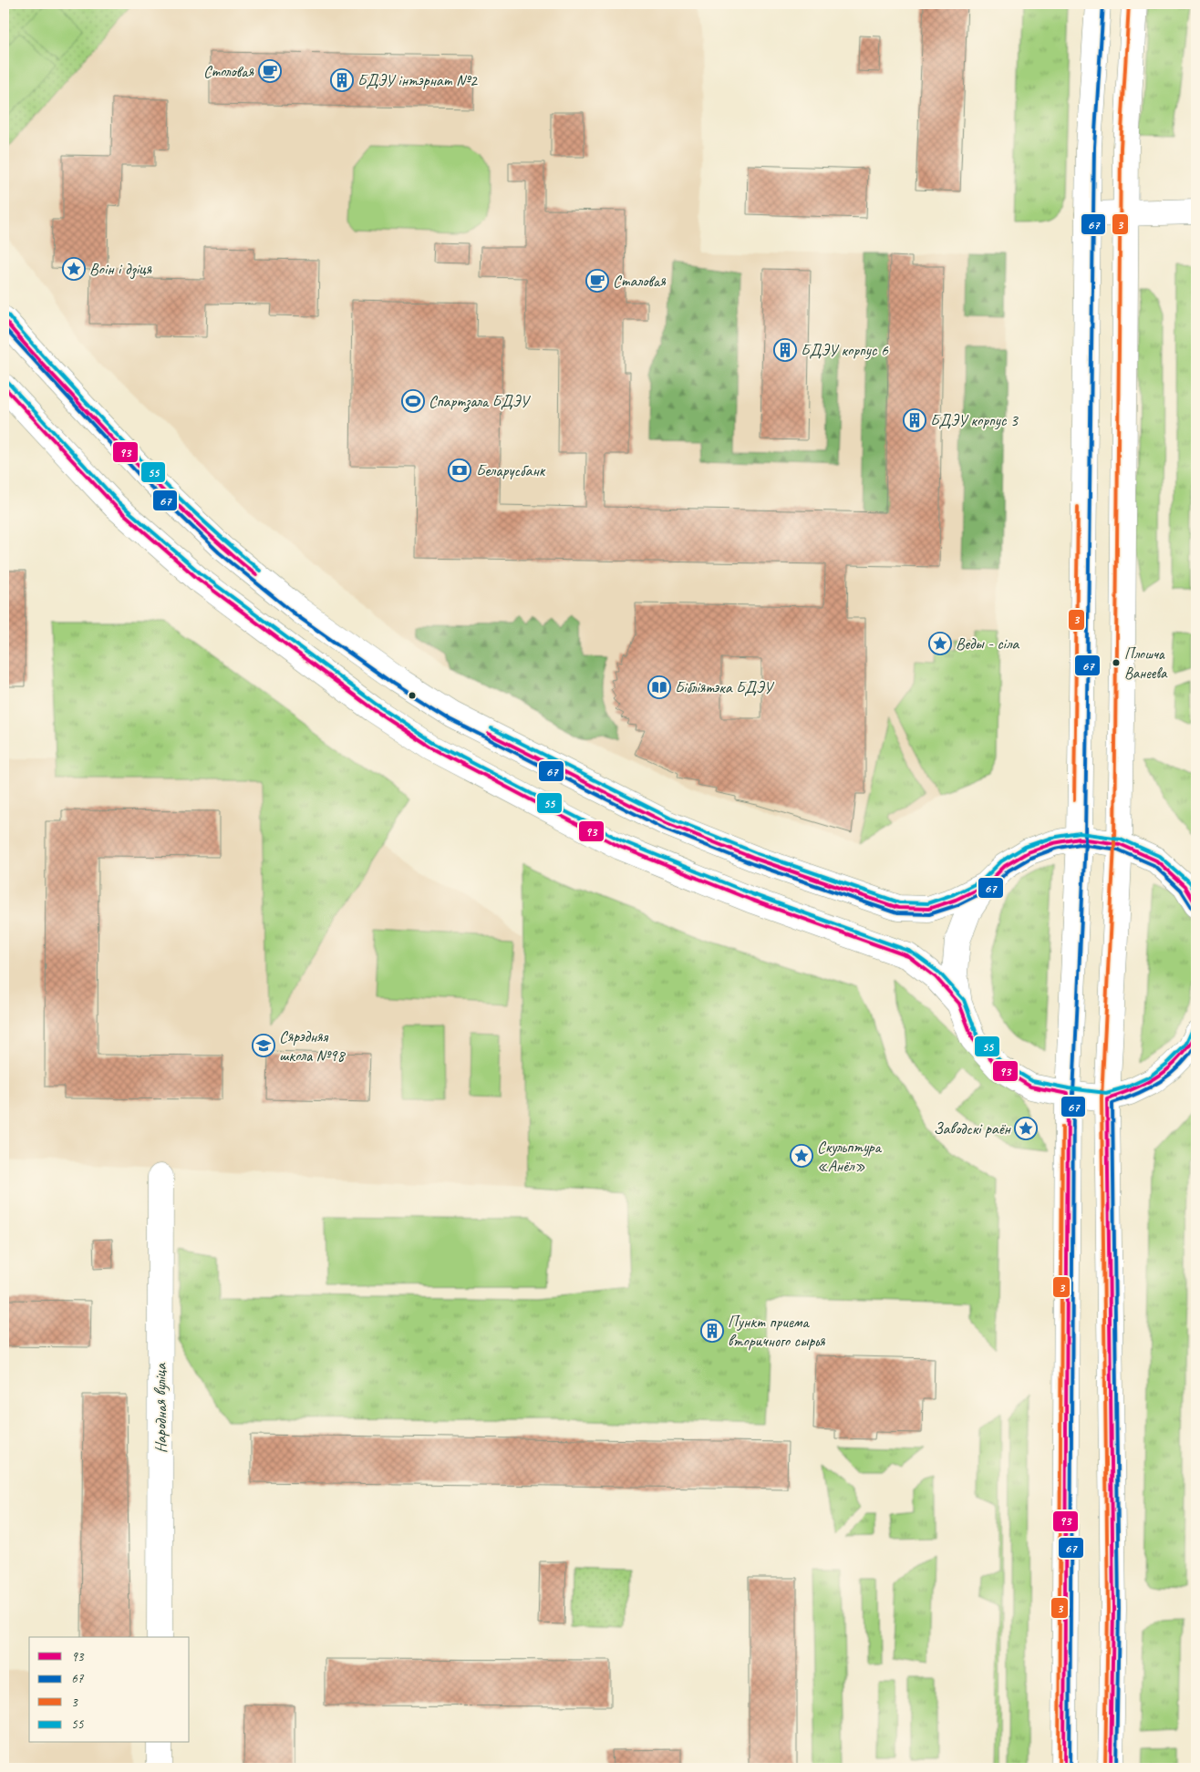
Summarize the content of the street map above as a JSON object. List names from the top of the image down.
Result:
{
  "streets": {
    "main road": ["Народная вуліца"]
  },
  "places": {
    "cafe": ["Столовая", "Сталовая"],
    "building": [
      "БДЭУ інтэрнат №2",
      "БДЭУ корпус 6",
      "БДЭУ корпус 3",
      "Пункт приема вторичного сырья"
    ],
    "place": [
      "Воін і дзіця",
      "Веды - сіла",
      "Заводскі раён",
      "Скульптура «Анёл»"
    ],
    "sports": ["Спартзала БДЭУ"],
    "bank": ["Беларусбанк"],
    "other": ["Плошча Ванеева"],
    "library": ["Бібліятэка БДЭУ"],
    "school or university": ["Сярэдняя школа №98"]
  },
  "lines": [
    "transit line 67",
    "transit line 3",
    "transit line 55",
    "transit line 93"
  ],
  "legend": [
    "93",
    "67",
    "3",
    "55"
  ]
}
